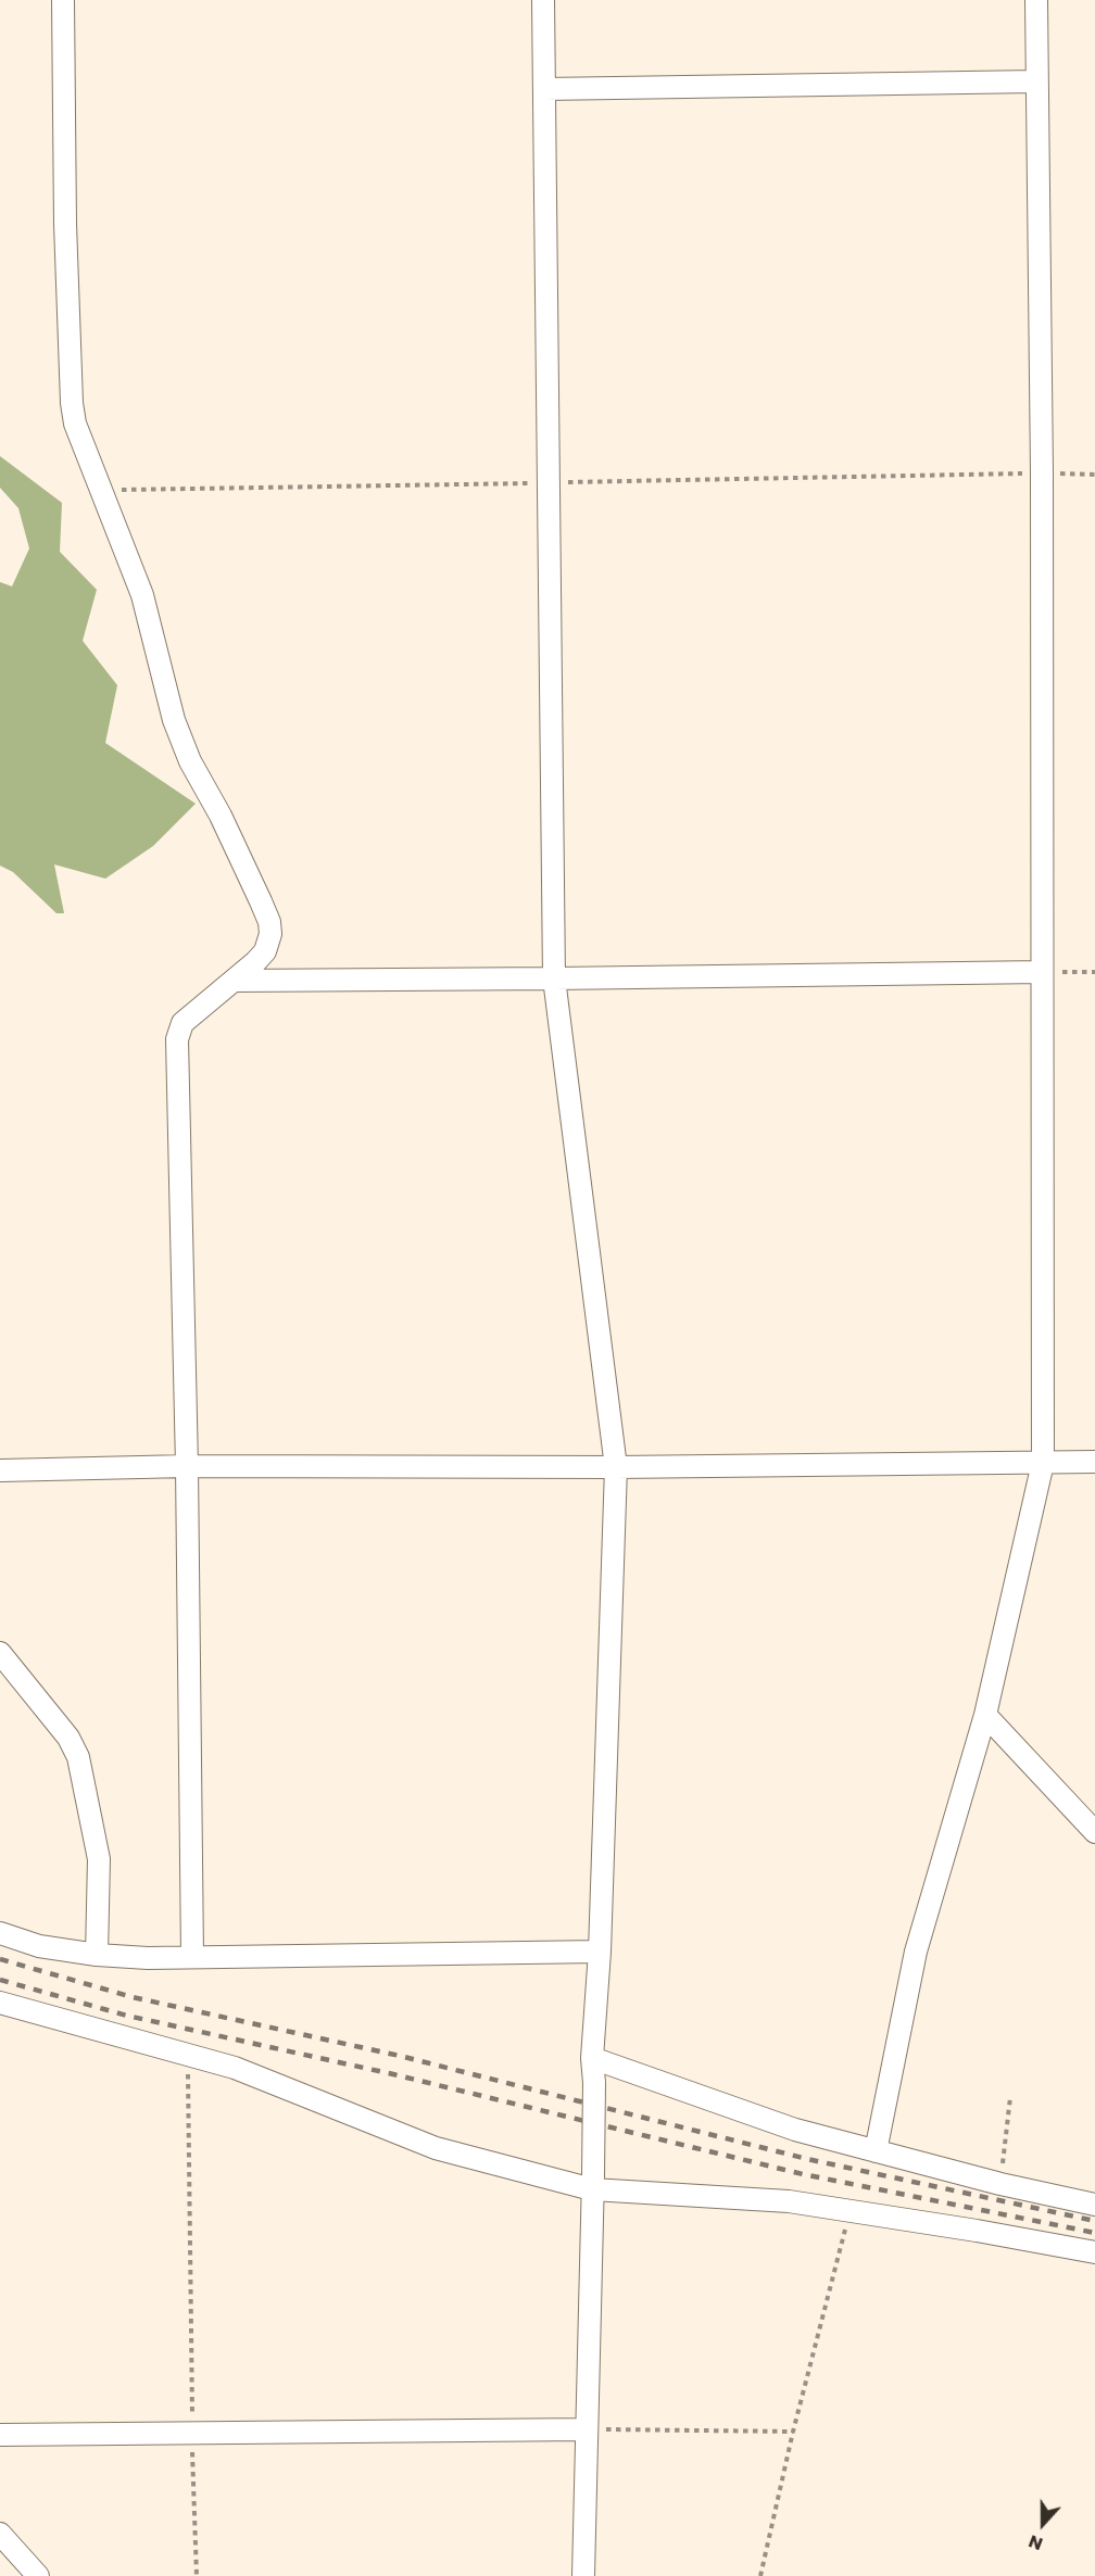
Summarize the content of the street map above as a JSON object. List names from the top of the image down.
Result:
{
  "north": "bottom"
}
